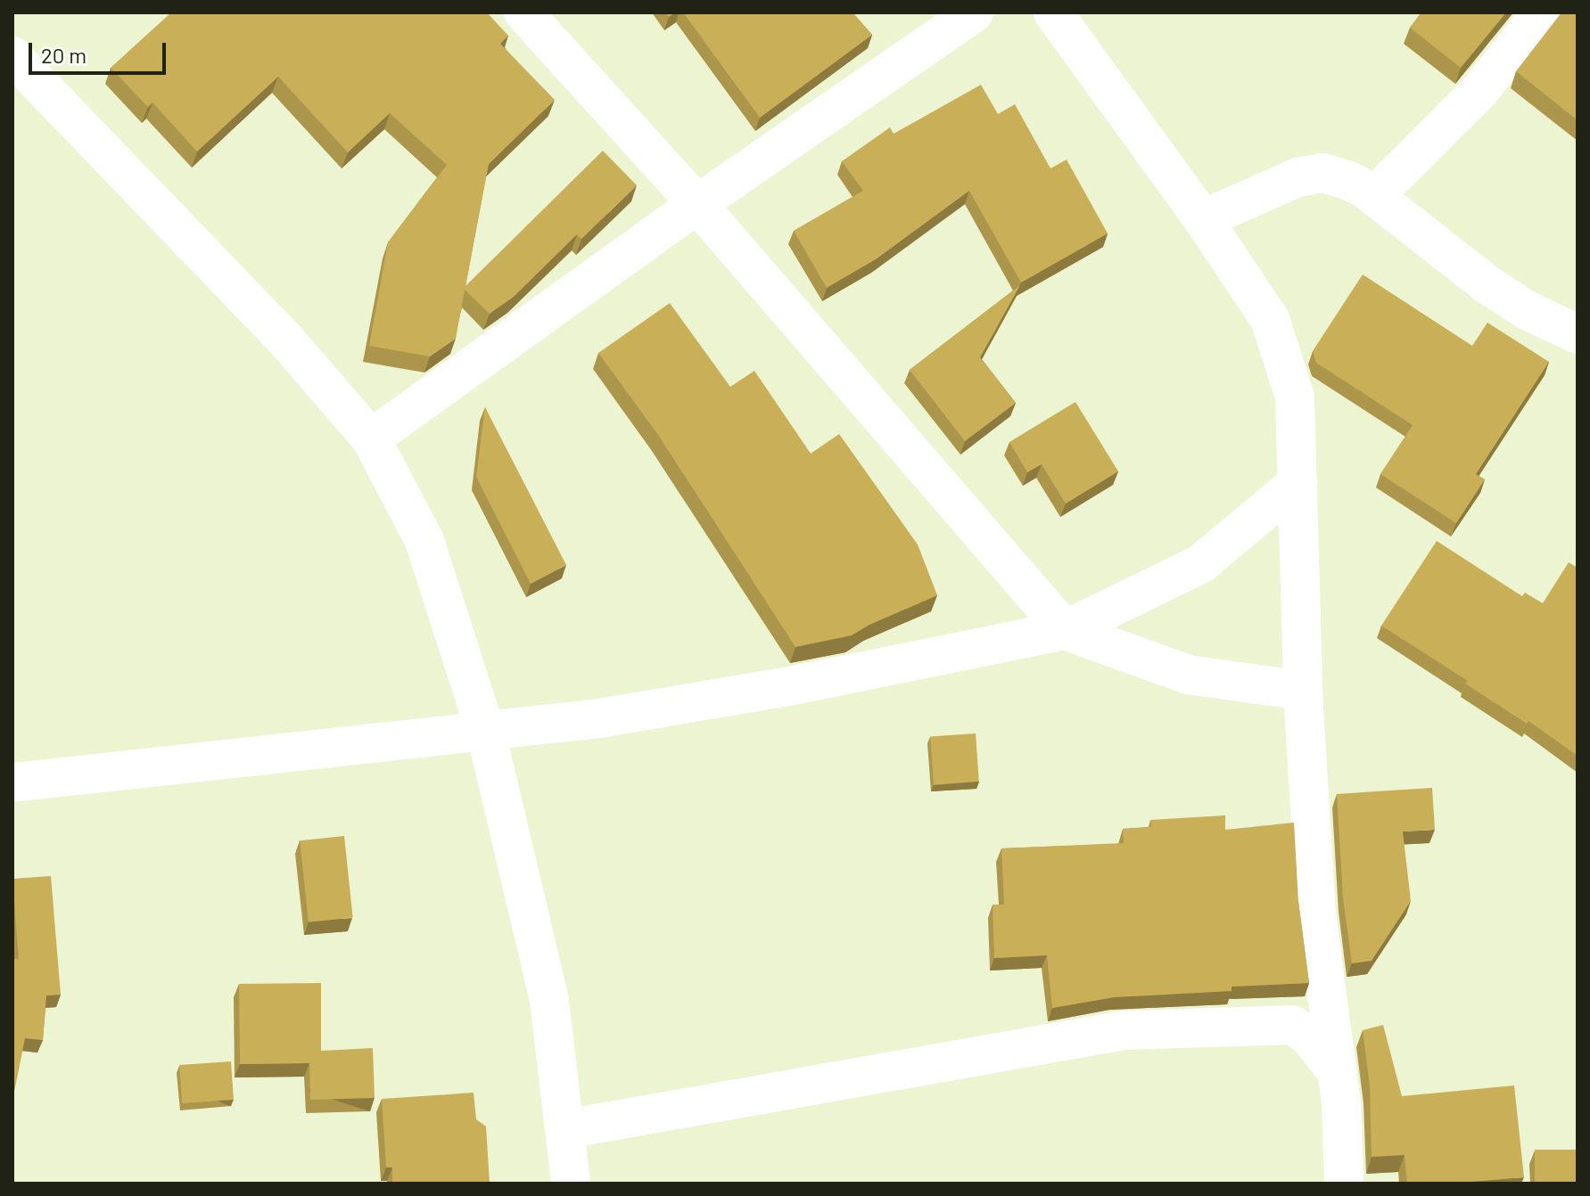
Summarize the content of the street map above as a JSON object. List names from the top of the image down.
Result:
{
  "scale_bar": "20 m"
}
